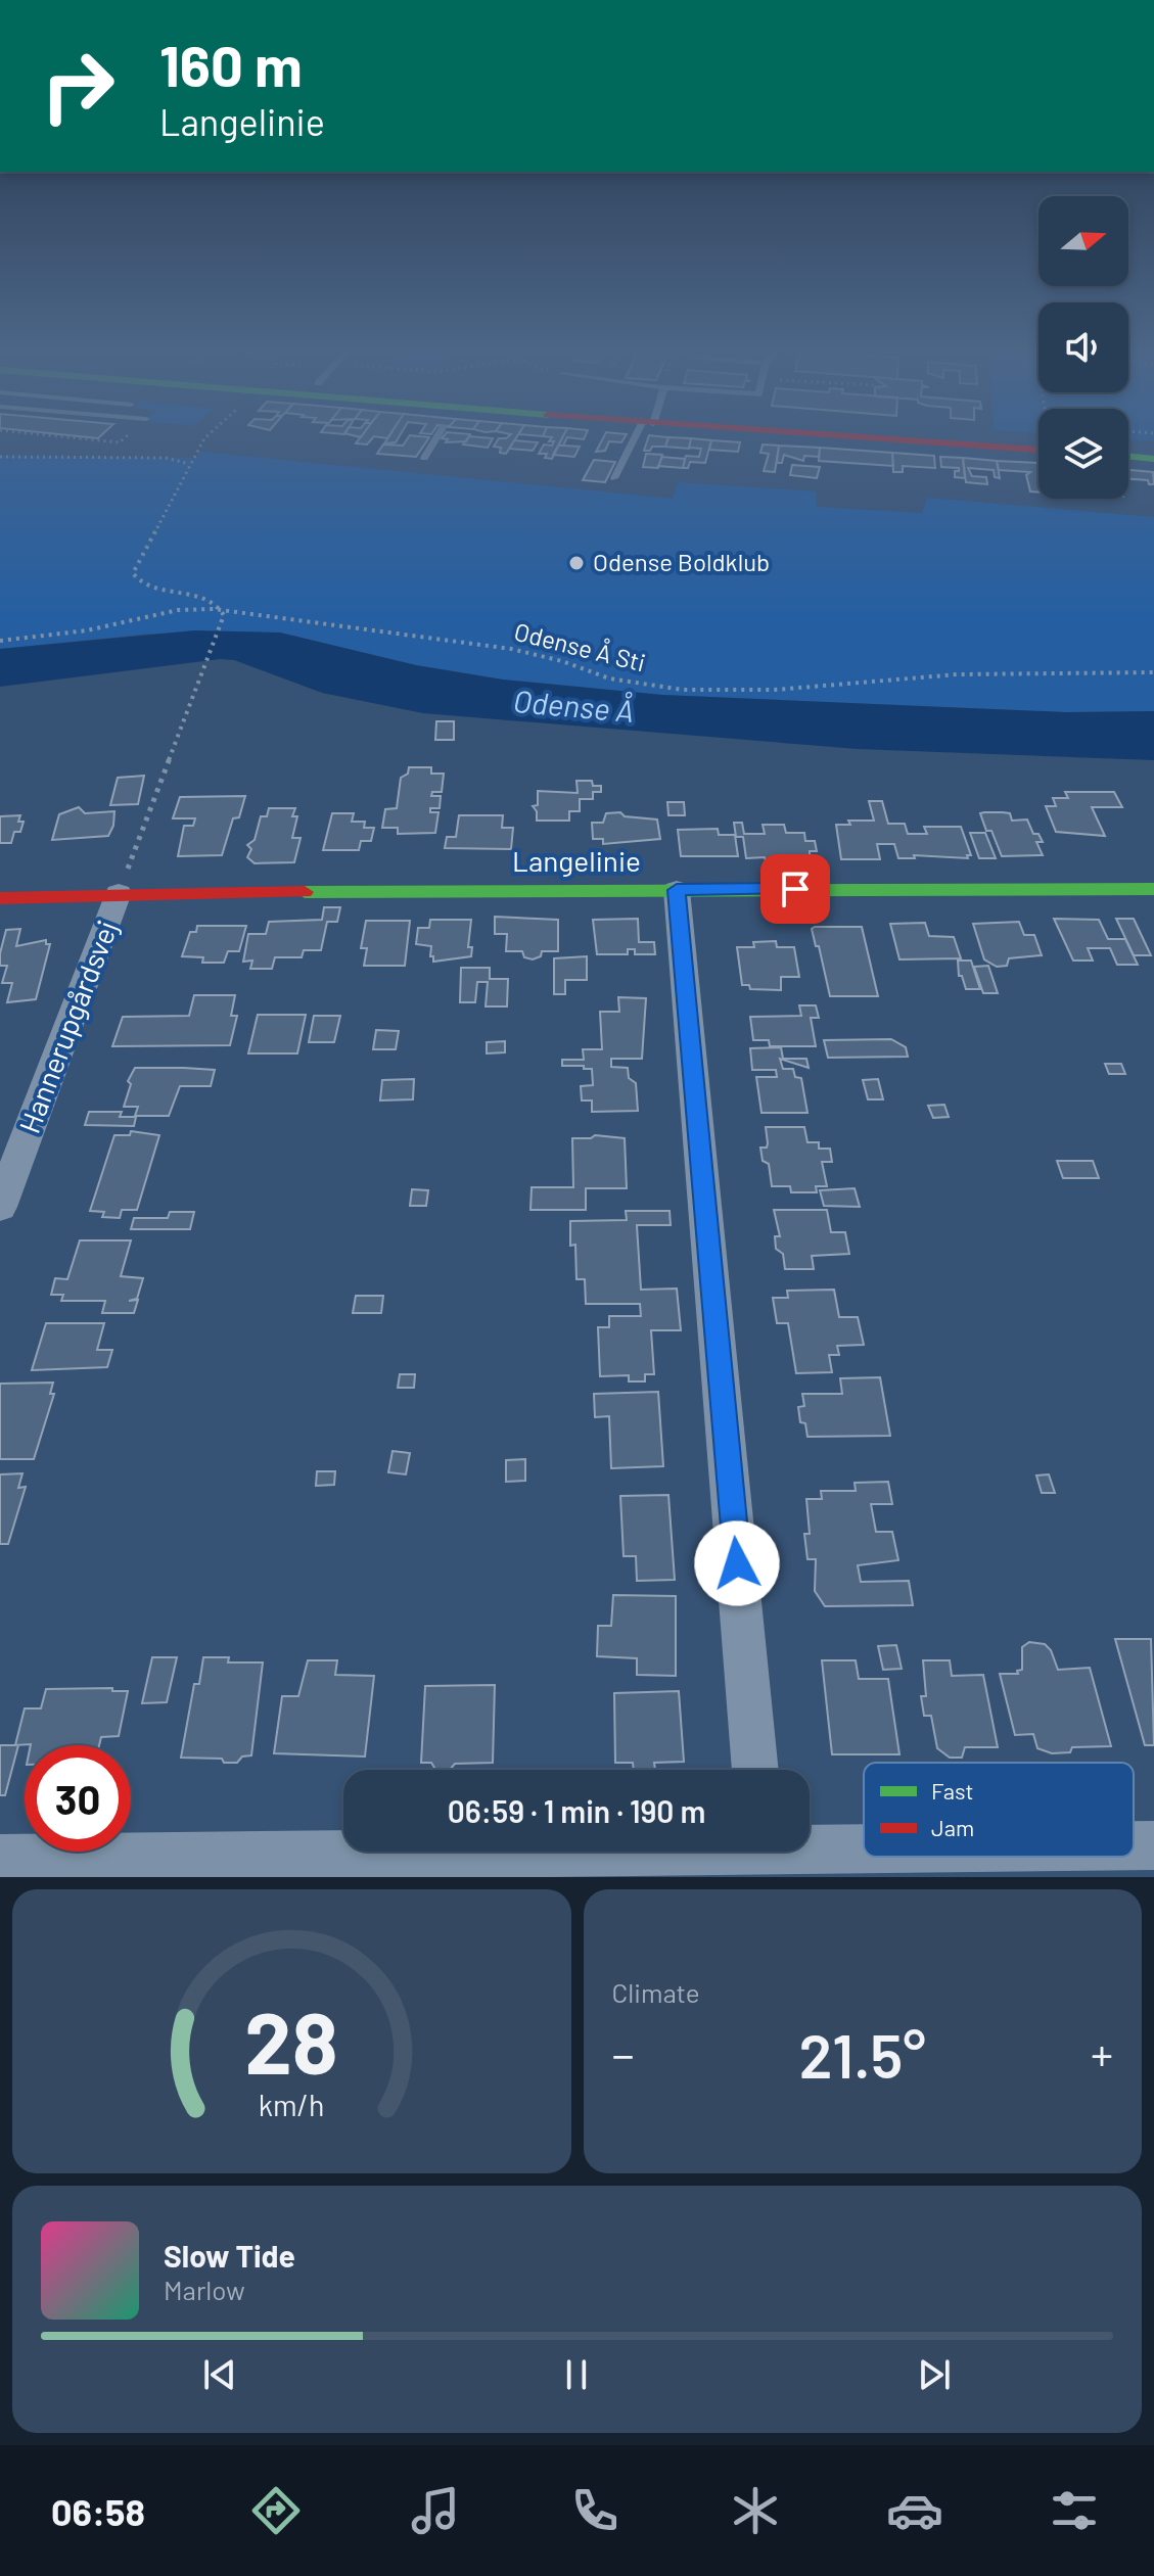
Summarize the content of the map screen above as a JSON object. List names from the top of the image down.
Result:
{
  "streets": {
    "street": ["Langelinie", "Hannerupgårdsvej"],
    "path": ["Odense Å Sti"]
  },
  "crossings": [
    ["Langelinie", "Hannerupgårdsvej"]
  ],
  "water": ["Odense Å"],
  "places": ["Odense Boldklub"],
  "legend": ["Fast", "Jam"],
  "north": "right",
  "page": {
    "turn": ["160 m", "Langelinie"],
    "limit": "30",
    "trip": "06:59 · 1 min · 190 m",
    "tile": "Climate",
    "heat": ["−", "21.5°", "+"],
    "song": ["Slow Tide", "Marlow"],
    "tabs": "06:58",
    "gauge": ["28", "km/h"]
  }
}
